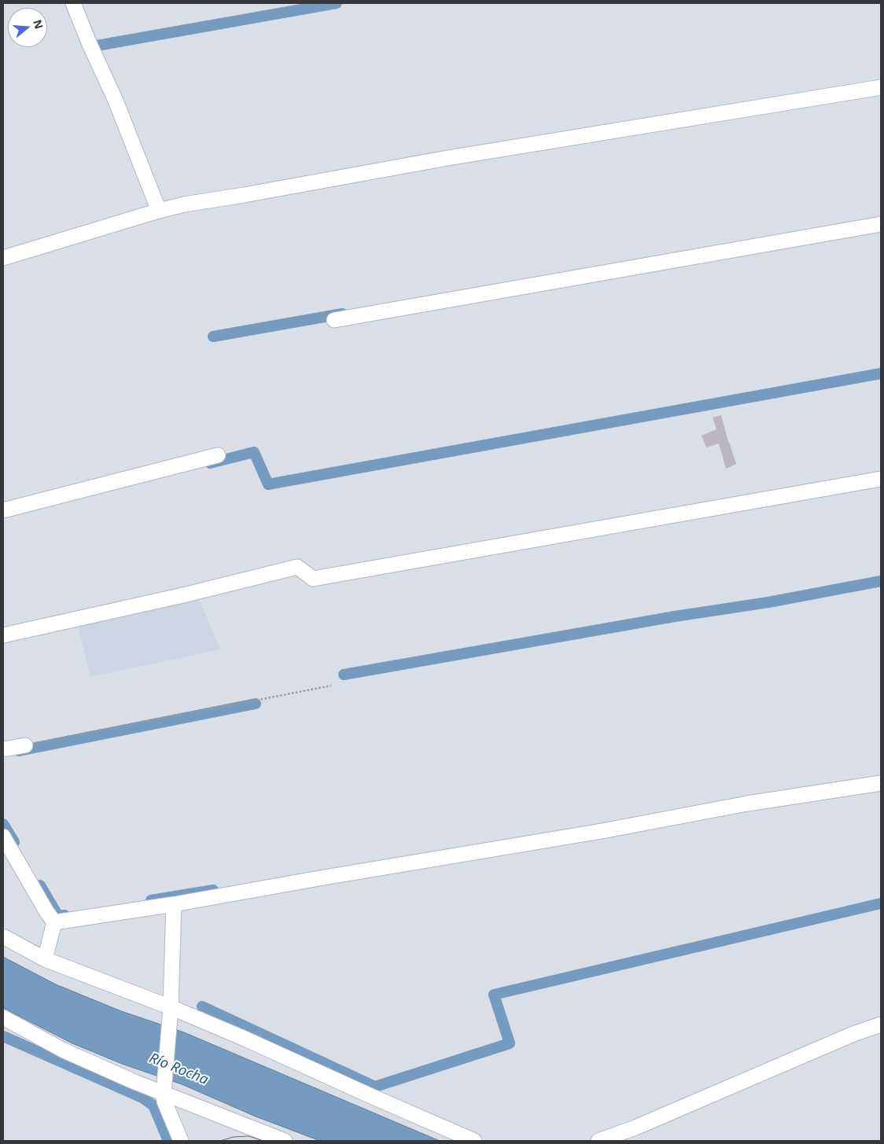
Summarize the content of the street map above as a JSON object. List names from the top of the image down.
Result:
{
  "water": ["Río Rocha"],
  "north": "right"
}
